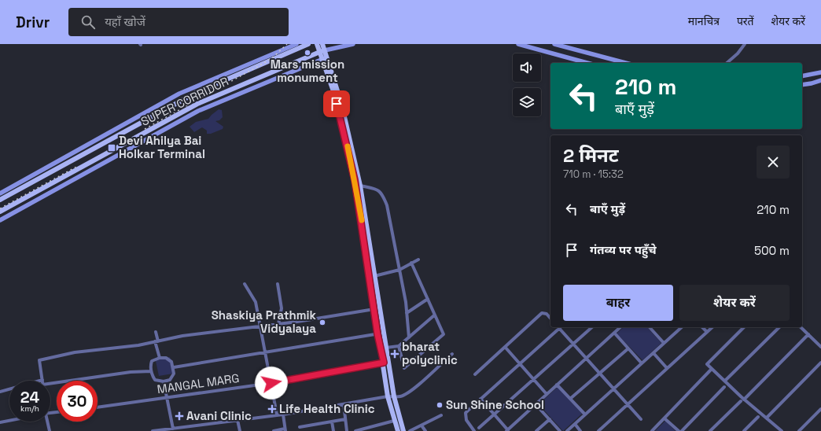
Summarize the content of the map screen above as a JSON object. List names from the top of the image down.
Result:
{
  "streets": {
    "main road": ["SUPER CORRIDOR"],
    "street": ["MANGAL MARG"]
  },
  "places": {
    "other": ["Mars mission monument", "Shaskiya Prathmik Vidyalaya", "Sun Shine School"],
    "transit": ["Devi Ahilya Bai Holkar Terminal"],
    "health": ["bharat polyclinic", "Life Health Clinic", "Avani Clinic"]
  },
  "page": {
    "header": "Drivr",
    "search": "यहाँ खोजें",
    "nav": ["मानचित्र", "परतें", "शेयर करें"],
    "turn": ["210 m", "बाएँ मुड़ें"],
    "heading": ["2 मिनट", "710 m · 15:32"],
    "list": [
      {
        "name": "बाएँ मुड़ें",
        "value": "210 m"
      },
      {
        "name": "गंतव्य पर पहुँचे",
        "value": "500 m"
      }
    ],
    "buttons": ["बाहर", "शेयर करें"],
    "speed": "24 km/h",
    "limit": "30"
  }
}
